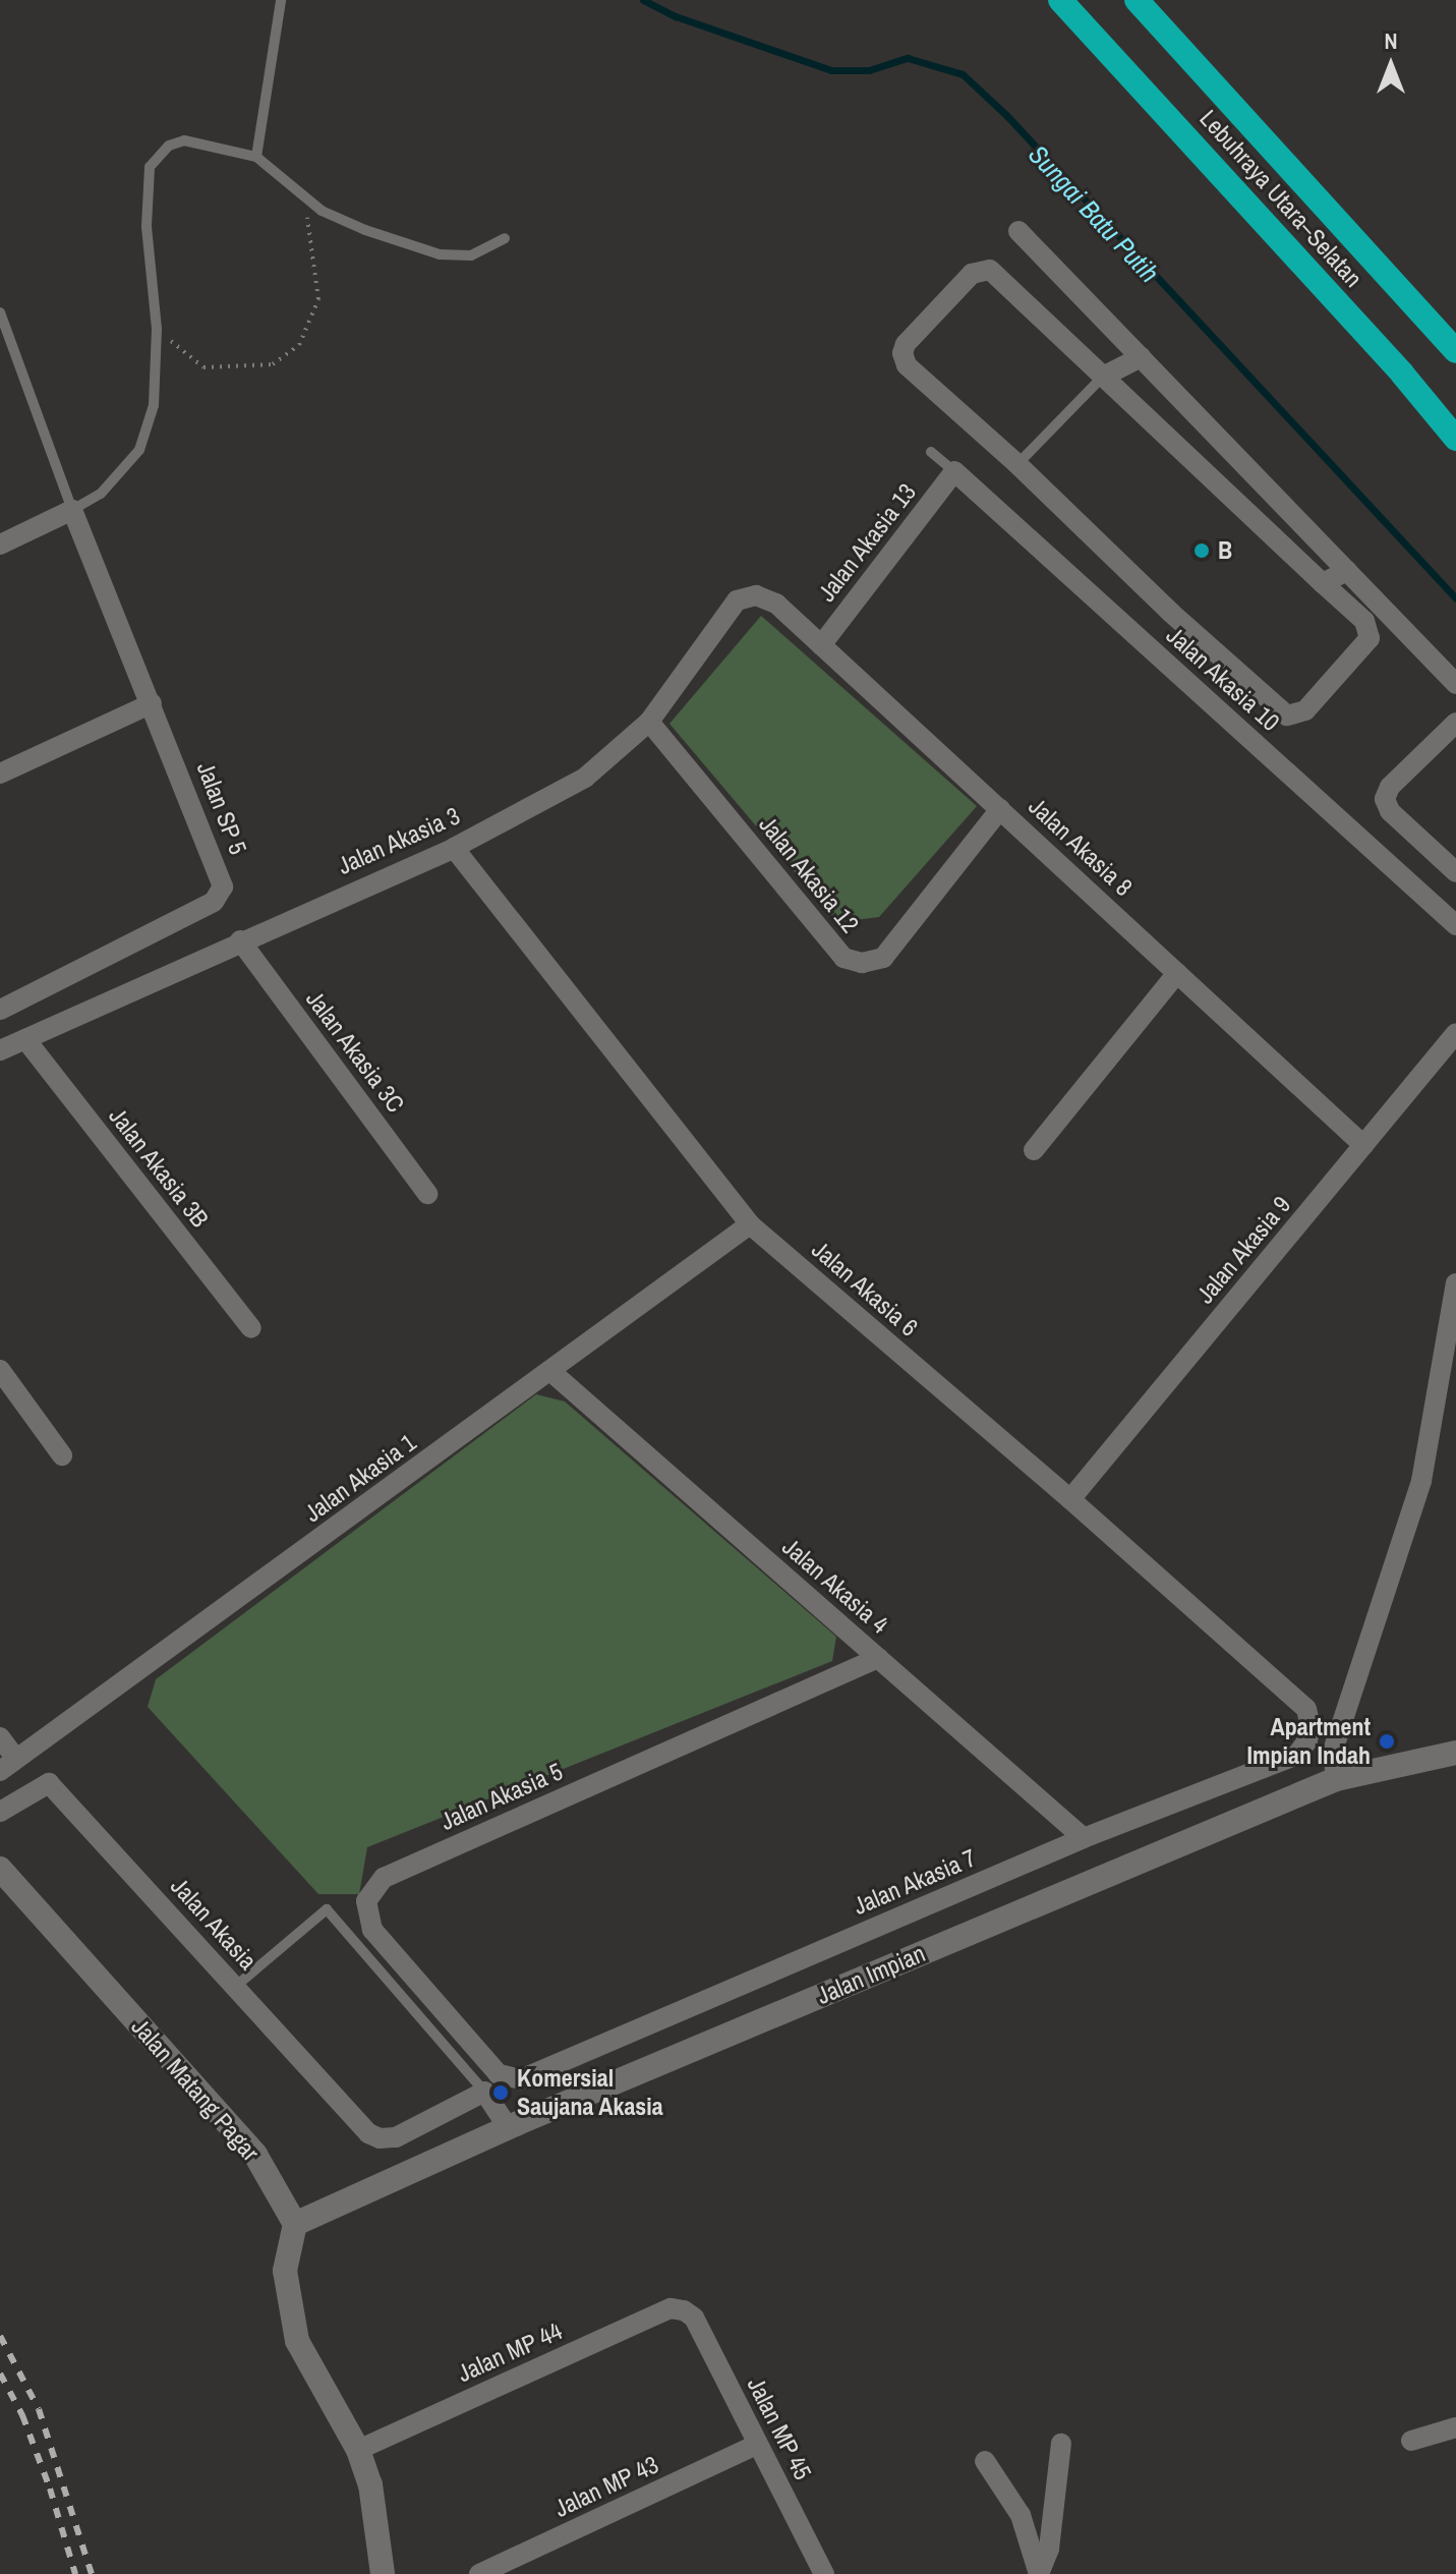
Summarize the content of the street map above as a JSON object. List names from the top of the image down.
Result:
{
  "streets": {
    "highway": ["Lebuhraya Utara–Selatan"],
    "street": [
      "Jalan Akasia 13",
      "Jalan Akasia 10",
      "Jalan SP 5",
      "Jalan Akasia 3",
      "Jalan Akasia 8",
      "Jalan Akasia 12",
      "Jalan Akasia 3C",
      "Jalan Akasia 3B",
      "Jalan Akasia 9",
      "Jalan Akasia 6",
      "Jalan Akasia 1",
      "Jalan Akasia 4",
      "Jalan Akasia 5",
      "Jalan Akasia 7",
      "Jalan Akasia",
      "Jalan Impian",
      "Jalan Matang Pagar",
      "Jalan MP 44",
      "Jalan MP 45",
      "Jalan MP 43"
    ]
  },
  "crossings": [
    ["Jalan Akasia 13", "Jalan Akasia 10"],
    ["Jalan Akasia 13", "Jalan Akasia 8"],
    ["Jalan Akasia 3", "Jalan Akasia 8"],
    ["Jalan Akasia 3", "Jalan Akasia 12"],
    ["Jalan Akasia 3", "Jalan Akasia 3C"],
    ["Jalan Akasia 3", "Jalan Akasia 3B"],
    ["Jalan Akasia 3", "Jalan Akasia 6"],
    ["Jalan Akasia 8", "Jalan Akasia 12"],
    ["Jalan Akasia 8", "Jalan Akasia 9"],
    ["Jalan Akasia 9", "Jalan Akasia 6"],
    ["Jalan Akasia 6", "Jalan Akasia 1"],
    ["Jalan Akasia 6", "Jalan Akasia 7"],
    ["Jalan Akasia 1", "Jalan Akasia 4"],
    ["Jalan Akasia 4", "Jalan Akasia 5"],
    ["Jalan Akasia 4", "Jalan Akasia 7"],
    ["Jalan Akasia 5", "Jalan Akasia 7"],
    ["Jalan Impian", "Jalan Matang Pagar"],
    ["Jalan MP 44", "Jalan MP 45"],
    ["Jalan MP 45", "Jalan MP 43"]
  ],
  "water": ["Sungai Batu Putih"],
  "places": ["B", "Apartment Impian Indah", "Komersial Saujana Akasia"],
  "north": "top"
}
